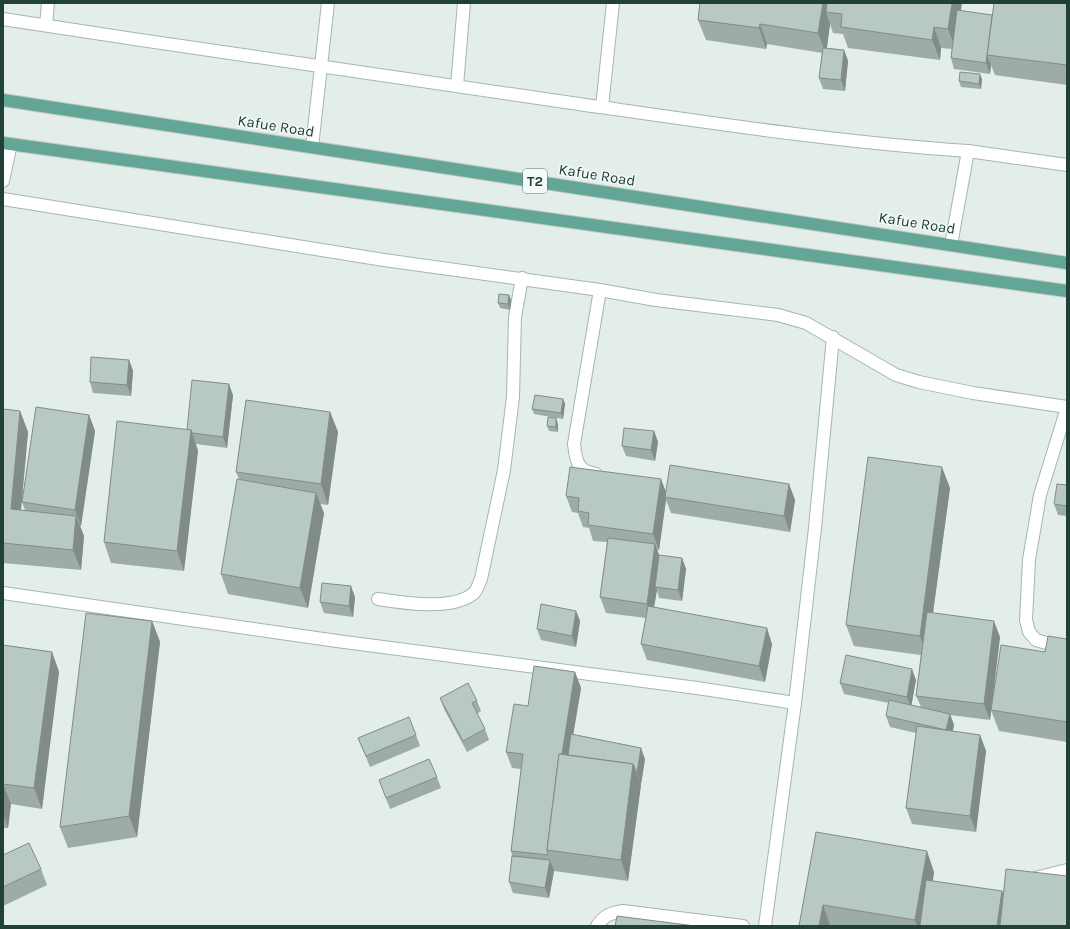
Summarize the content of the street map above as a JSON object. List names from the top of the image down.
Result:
{
  "streets": {
    "main road": ["Kafue Road", "T2"]
  }
}
